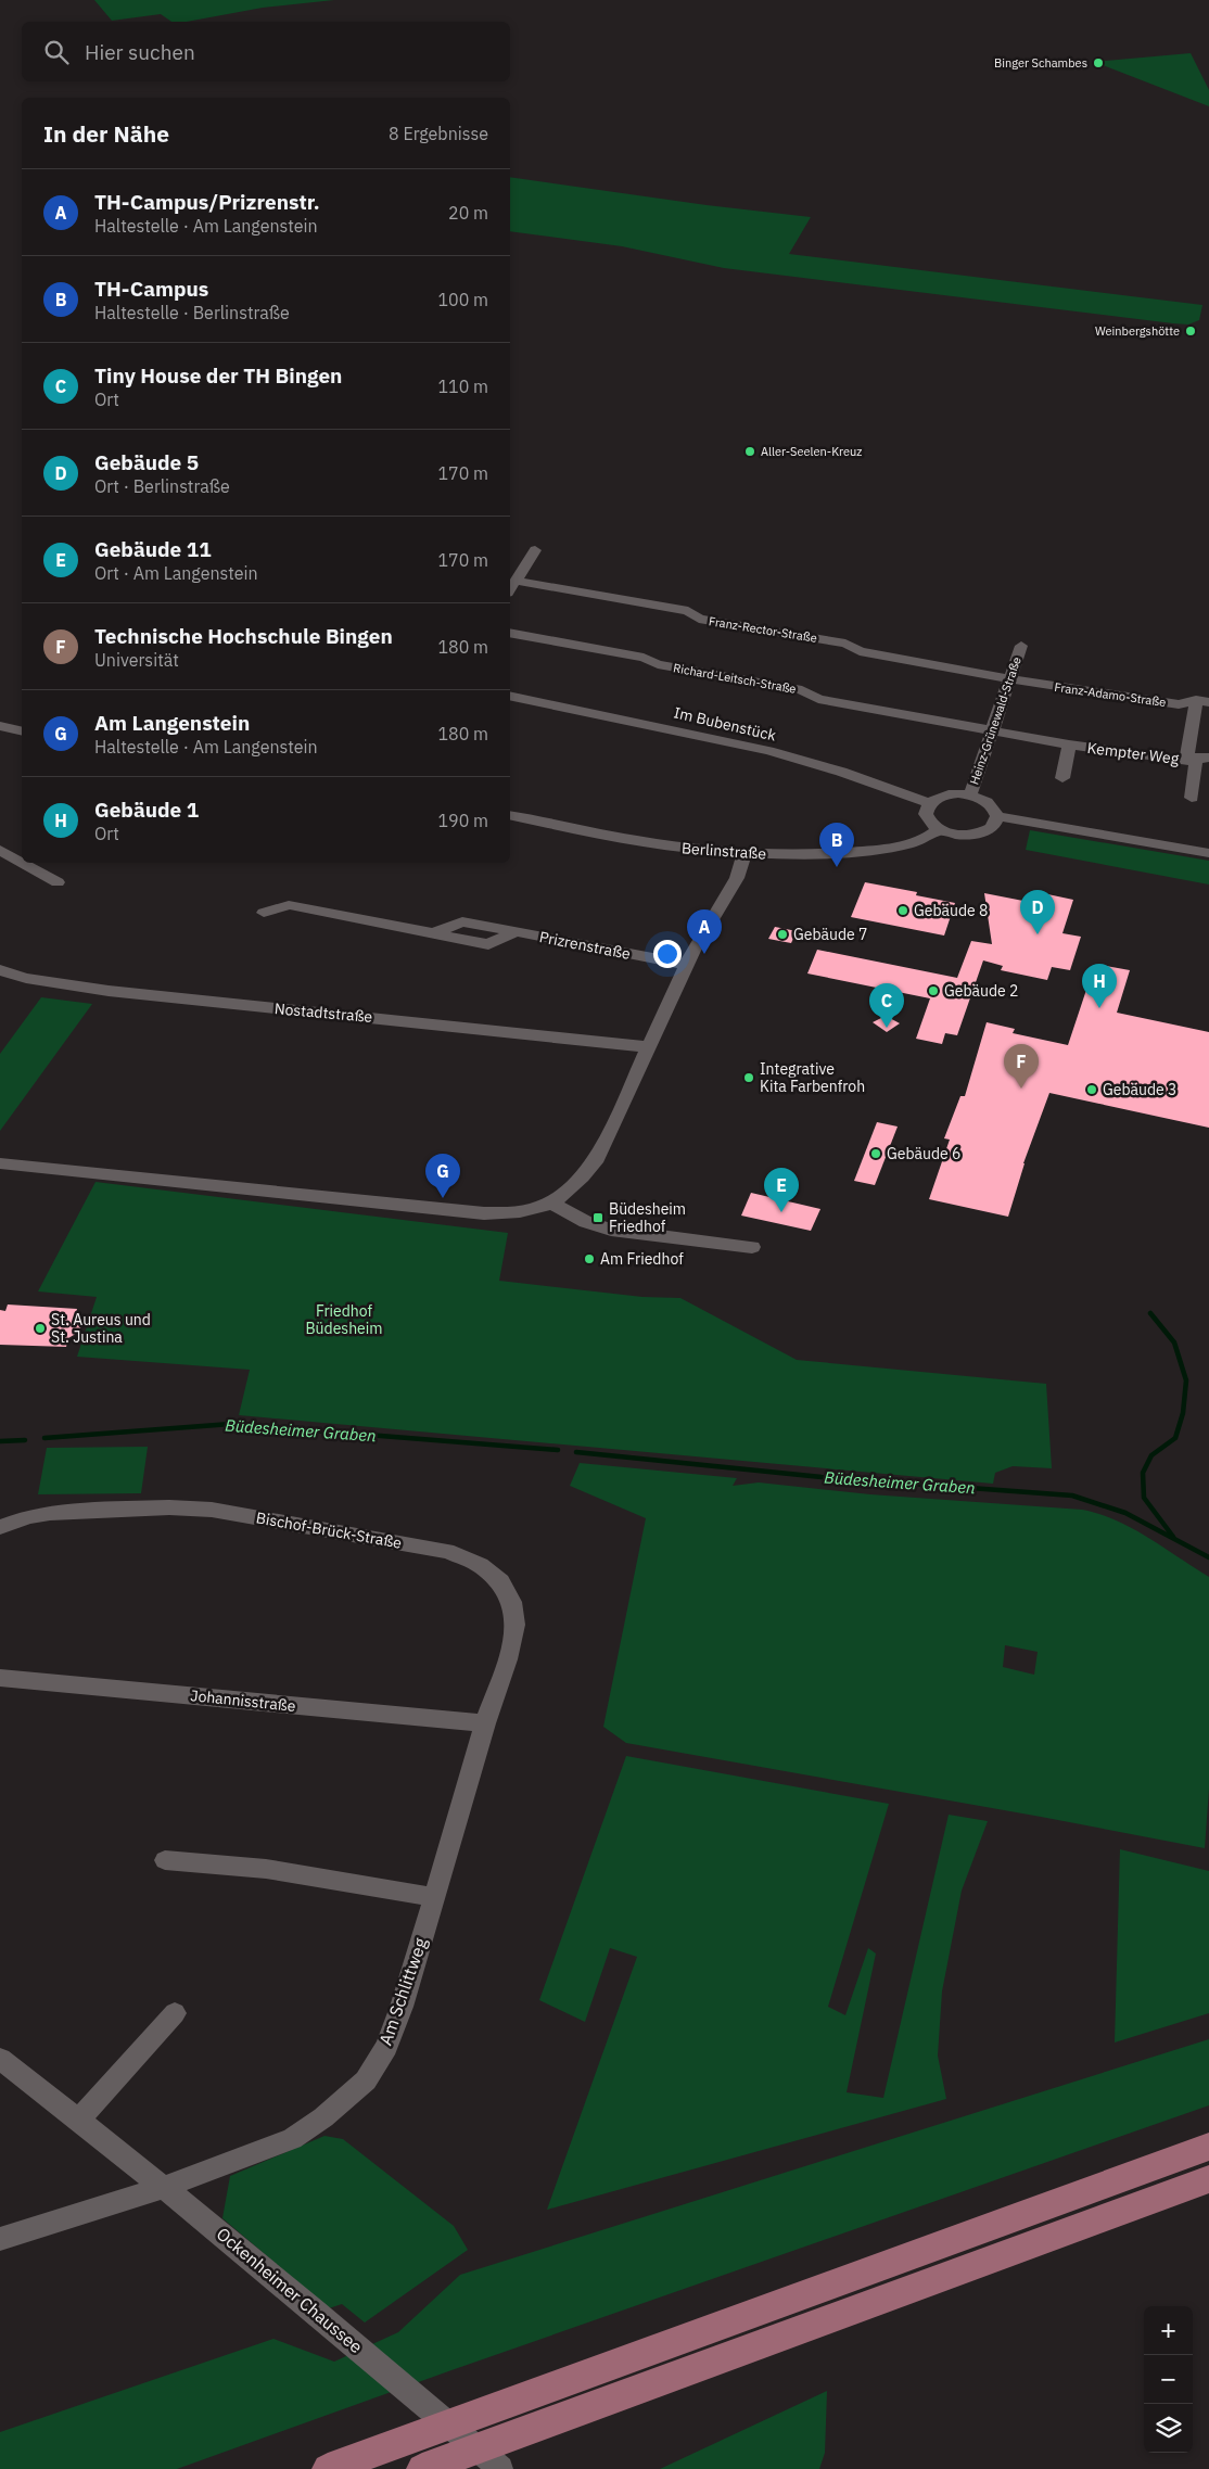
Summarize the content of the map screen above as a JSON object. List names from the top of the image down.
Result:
{
  "streets": {
    "street": [
      "Franz-Rector-Straße",
      "Richard-Leitsch-Straße",
      "Franz-Adamo-Straße",
      "Heinz-Grünewald-Straße",
      "Im Bubenstück",
      "Kempter Weg",
      "Berlinstraße",
      "Prizrenstraße",
      "Nostadtstraße",
      "Bischof-Brück-Straße",
      "Johannisstraße",
      "Am Schlittweg",
      "Ockenheimer Chaussee"
    ]
  },
  "crossings": [
    ["Franz-Rector-Straße", "Franz-Adamo-Straße"],
    ["Franz-Rector-Straße", "Heinz-Grünewald-Straße"],
    ["Richard-Leitsch-Straße", "Heinz-Grünewald-Straße"],
    ["Richard-Leitsch-Straße", "Kempter Weg"],
    ["Franz-Adamo-Straße", "Heinz-Grünewald-Straße"],
    ["Heinz-Grünewald-Straße", "Im Bubenstück"],
    ["Heinz-Grünewald-Straße", "Kempter Weg"],
    ["Heinz-Grünewald-Straße", "Berlinstraße"],
    ["Im Bubenstück", "Berlinstraße"],
    ["Bischof-Brück-Straße", "Johannisstraße"],
    ["Bischof-Brück-Straße", "Am Schlittweg"],
    ["Johannisstraße", "Am Schlittweg"],
    ["Am Schlittweg", "Ockenheimer Chaussee"]
  ],
  "water": ["Büdesheimer Graben"],
  "parks": ["Friedhof Büdesheim"],
  "places": {
    "other": [
      "Binger Schambes",
      "Weinbergshötte",
      "Aller-Seelen-Kreuz",
      "Gebäude 8",
      "Gebäude 7",
      "Gebäude 2",
      "Integrative Kita Farbenfroh",
      "Gebäude 3",
      "Gebäude 6",
      "Am Friedhof",
      "St. Aureus und St. Justina"
    ],
    "transit": ["Büdesheim Friedhof"]
  },
  "page": {
    "search": "Hier suchen",
    "heading": ["In der Nähe", "8 Ergebnisse"],
    "list": [
      {
        "mark": "A",
        "name": "TH-Campus/Prizrenstr.",
        "note": "Haltestelle · Am Langenstein",
        "value": "20 m"
      },
      {
        "mark": "B",
        "name": "TH-Campus",
        "note": "Haltestelle · Berlinstraße",
        "value": "100 m"
      },
      {
        "mark": "C",
        "name": "Tiny House der TH Bingen",
        "note": "Ort",
        "value": "110 m"
      },
      {
        "mark": "D",
        "name": "Gebäude 5",
        "note": "Ort · Berlinstraße",
        "value": "170 m"
      },
      {
        "mark": "E",
        "name": "Gebäude 11",
        "note": "Ort · Am Langenstein",
        "value": "170 m"
      },
      {
        "mark": "F",
        "name": "Technische Hochschule Bingen",
        "note": "Universität",
        "value": "180 m"
      },
      {
        "mark": "G",
        "name": "Am Langenstein",
        "note": "Haltestelle · Am Langenstein",
        "value": "180 m"
      },
      {
        "mark": "H",
        "name": "Gebäude 1",
        "note": "Ort",
        "value": "190 m"
      }
    ],
    "pins": [
      "B",
      "D",
      "A",
      "H",
      "C",
      "F",
      "G",
      "E"
    ],
    "map_buttons": ["+", "−"]
  }
}
